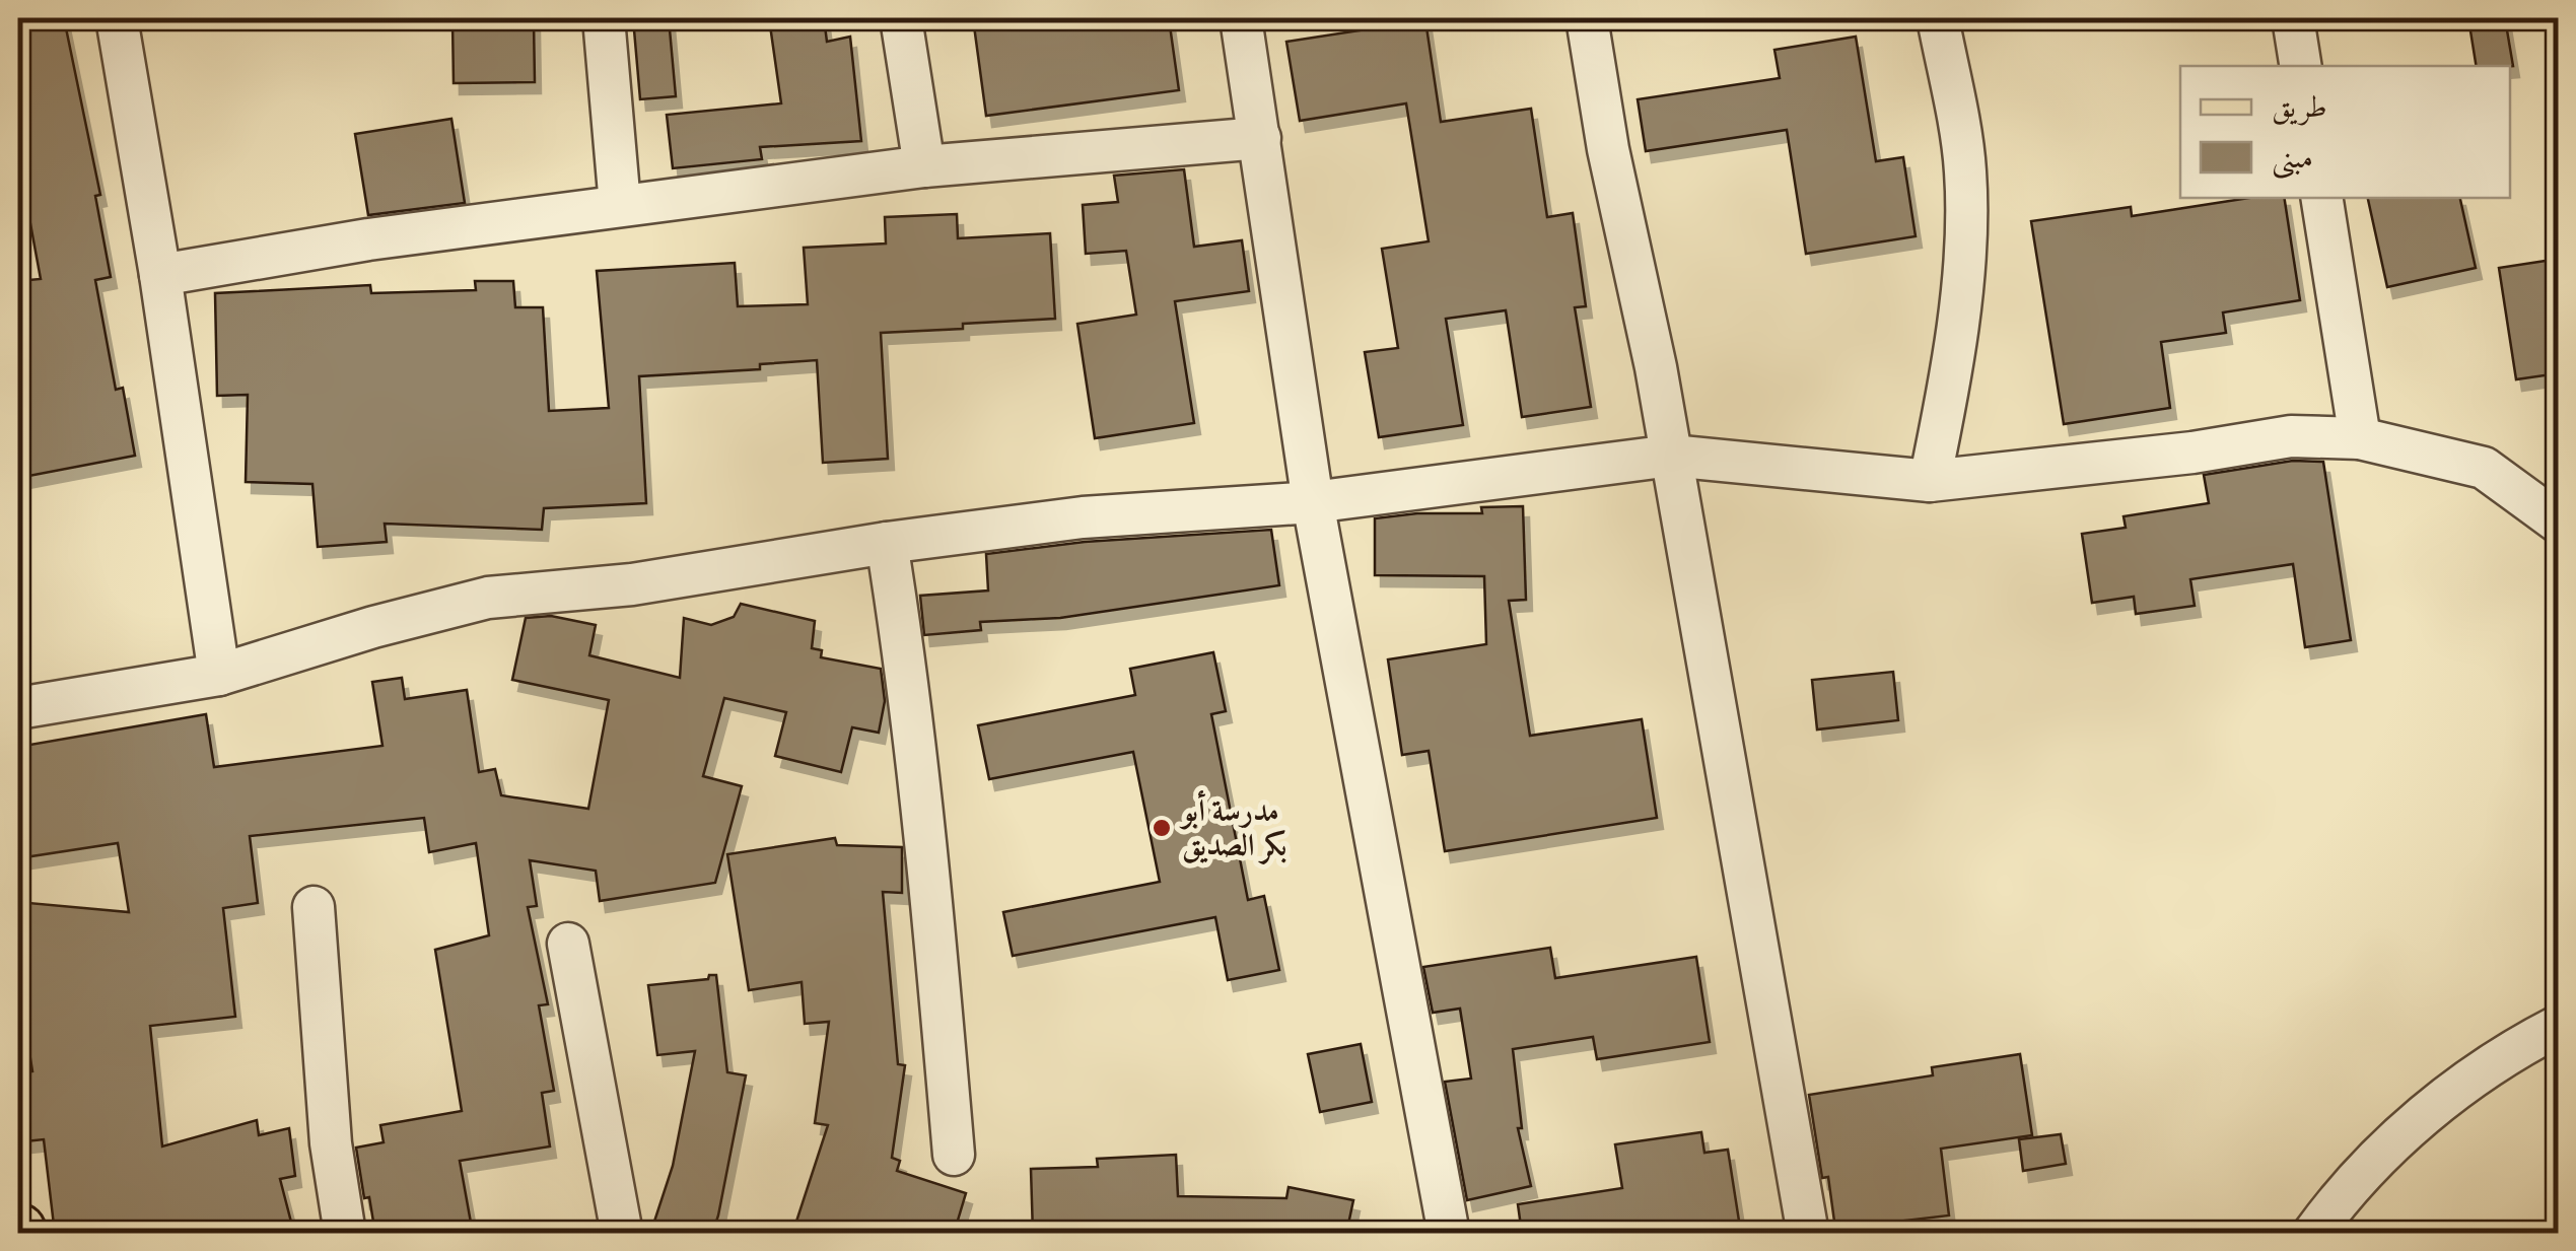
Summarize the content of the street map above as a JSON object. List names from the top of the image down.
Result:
{
  "places": ["مدرسة أبو بكر الصديق"],
  "legend": ["طريق", "مبنى"]
}
